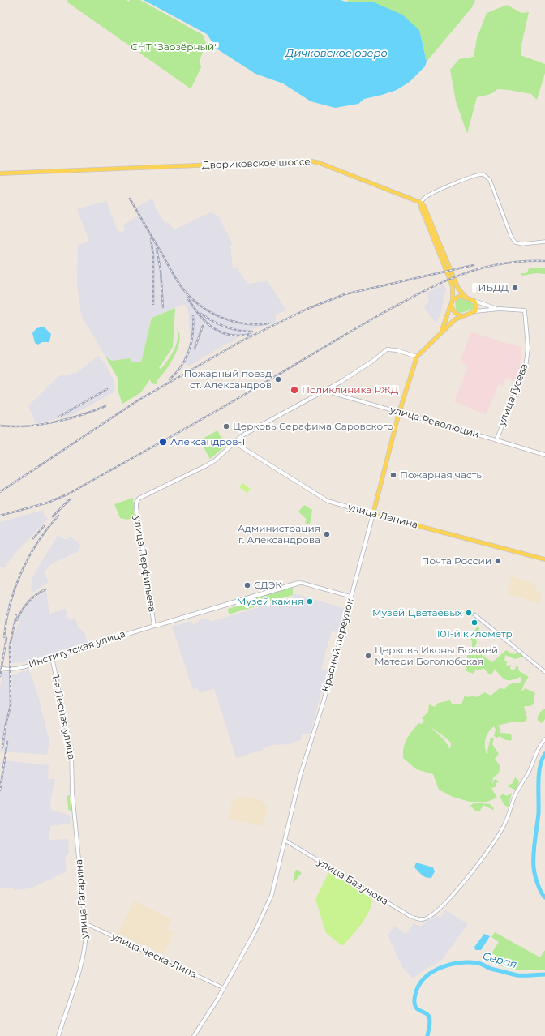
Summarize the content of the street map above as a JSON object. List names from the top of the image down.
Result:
{
  "streets": {
    "main road": [
      "Двориковское шоссе",
      "улица Гусева",
      "улица Революции",
      "улица Ленина",
      "улица Перфильева",
      "Красный переулок",
      "Институтская улица",
      "1-я Лесная улица",
      "улица Гагарина"
    ],
    "street": ["улица Базунова", "улица Ческа-Липа"]
  },
  "crossings": [
    ["улица Гусева", "улица Революции"],
    ["улица Революции", "Красный переулок"],
    ["улица Ленина", "улица Перфильева"],
    ["улица Ленина", "Красный переулок"],
    ["улица Перфильева", "Институтская улица"],
    ["Красный переулок", "Институтская улица"],
    ["Красный переулок", "улица Базунова"],
    ["Красный переулок", "улица Ческа-Липа"],
    ["Институтская улица", "1-я Лесная улица"],
    ["1-я Лесная улица", "улица Гагарина"],
    ["улица Гагарина", "улица Ческа-Липа"]
  ],
  "water": ["Дичковское озеро", "Серая"],
  "parks": ["СНТ \"Заозёрный\""],
  "places": [
    "ГИБДД",
    "Пожарный поезд ст. Александров",
    "Поликлиника РЖД",
    "Церковь Серафима Саровского",
    "Александров-1",
    "Пожарная часть",
    "Администрация г. Александрова",
    "Почта России",
    "СДЭК",
    "Музей камня",
    "Музей Цветаевых",
    "101-й километр",
    "Церковь Иконы Божией Матери Боголюбская"
  ]
}
